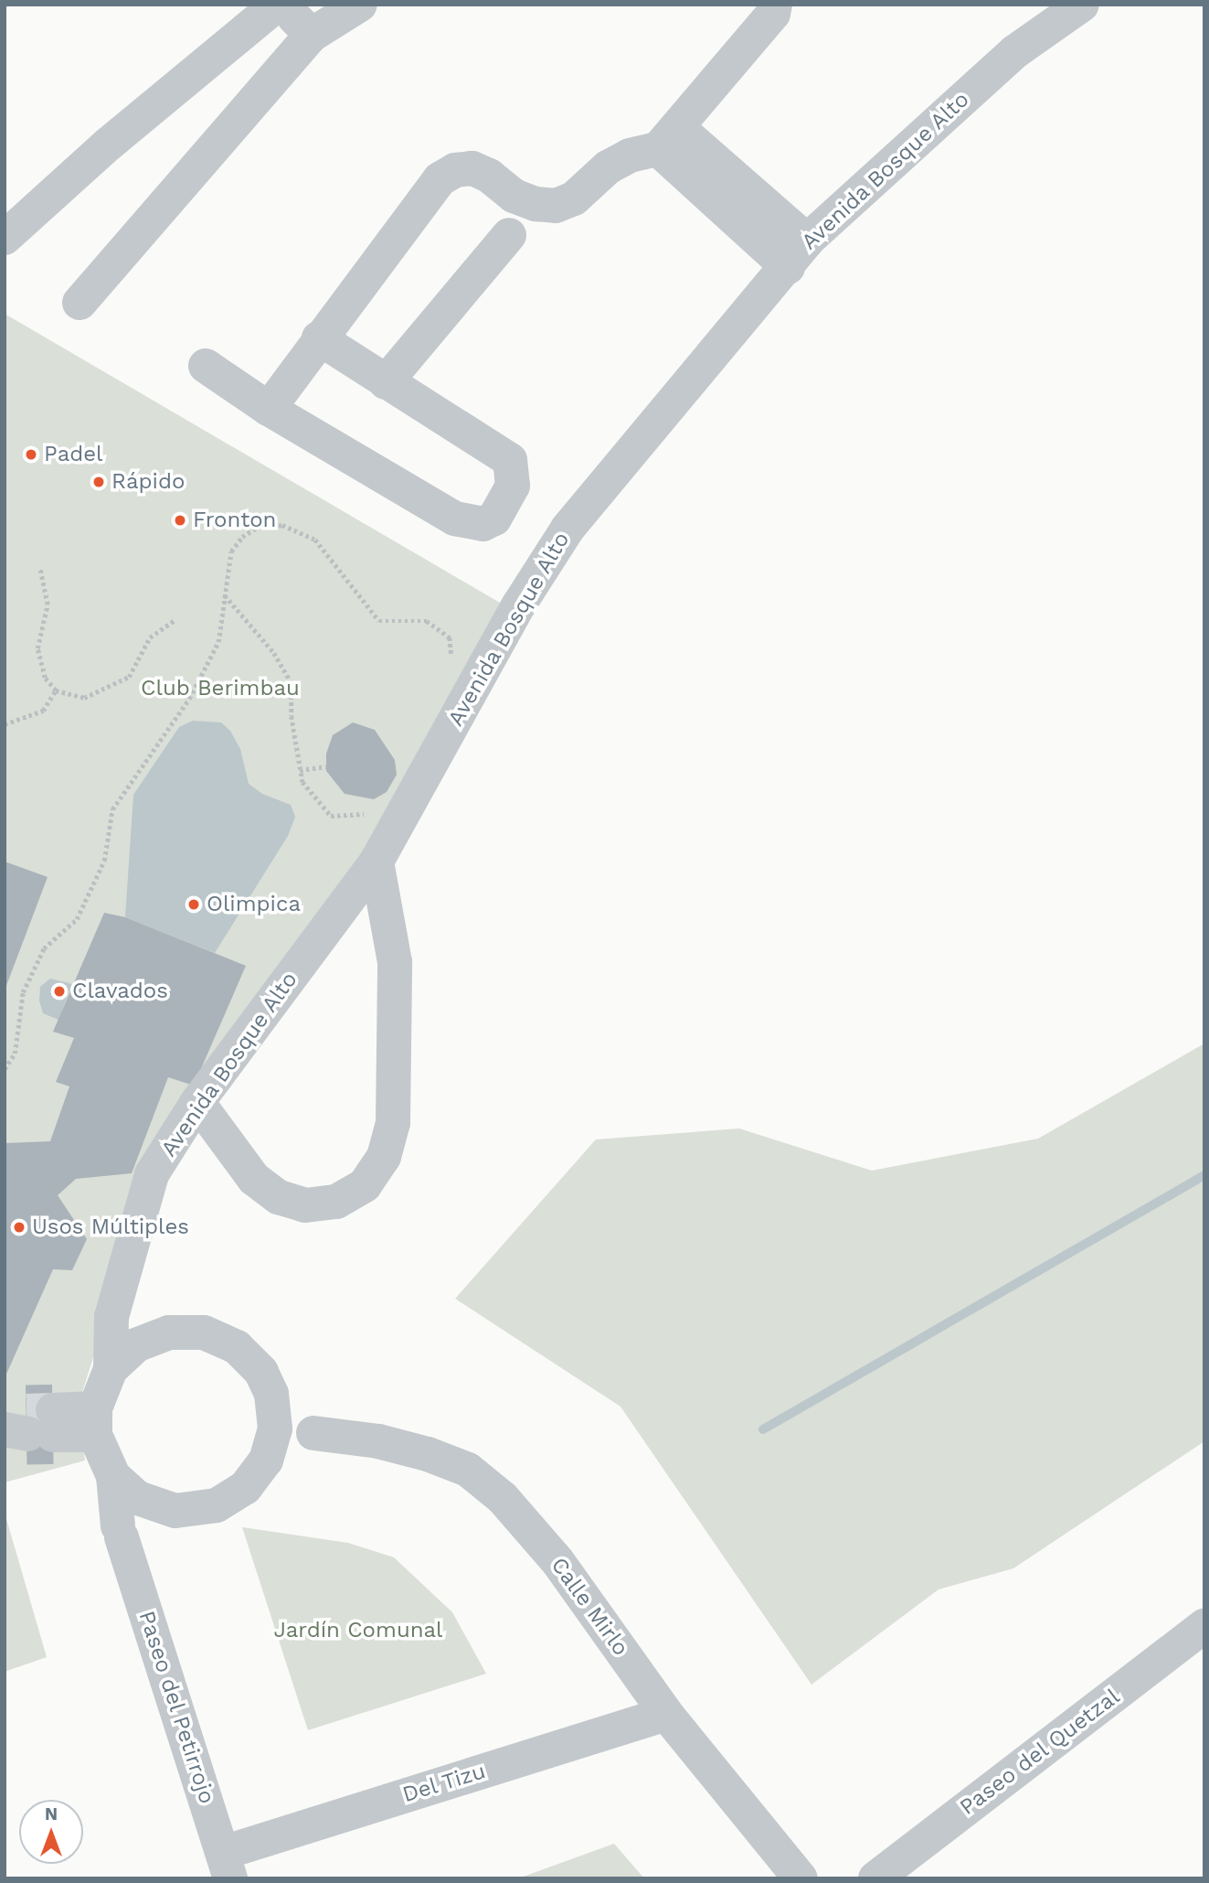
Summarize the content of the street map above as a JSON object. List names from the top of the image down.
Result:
{
  "streets": {
    "street": [
      "Avenida Bosque Alto",
      "Calle Mirlo",
      "Paseo del Petirrojo",
      "Paseo del Quetzal",
      "Del Tizu"
    ]
  },
  "crossings": [
    ["Avenida Bosque Alto", "Calle Mirlo"],
    ["Avenida Bosque Alto", "Paseo del Petirrojo"],
    ["Calle Mirlo", "Paseo del Petirrojo"],
    ["Calle Mirlo", "Del Tizu"],
    ["Paseo del Petirrojo", "Del Tizu"]
  ],
  "parks": ["Club Berimbau", "Jardín Comunal"],
  "places": [
    "Padel",
    "Rápido",
    "Fronton",
    "Olimpica",
    "Clavados",
    "Usos Múltiples"
  ],
  "north": "top"
}
